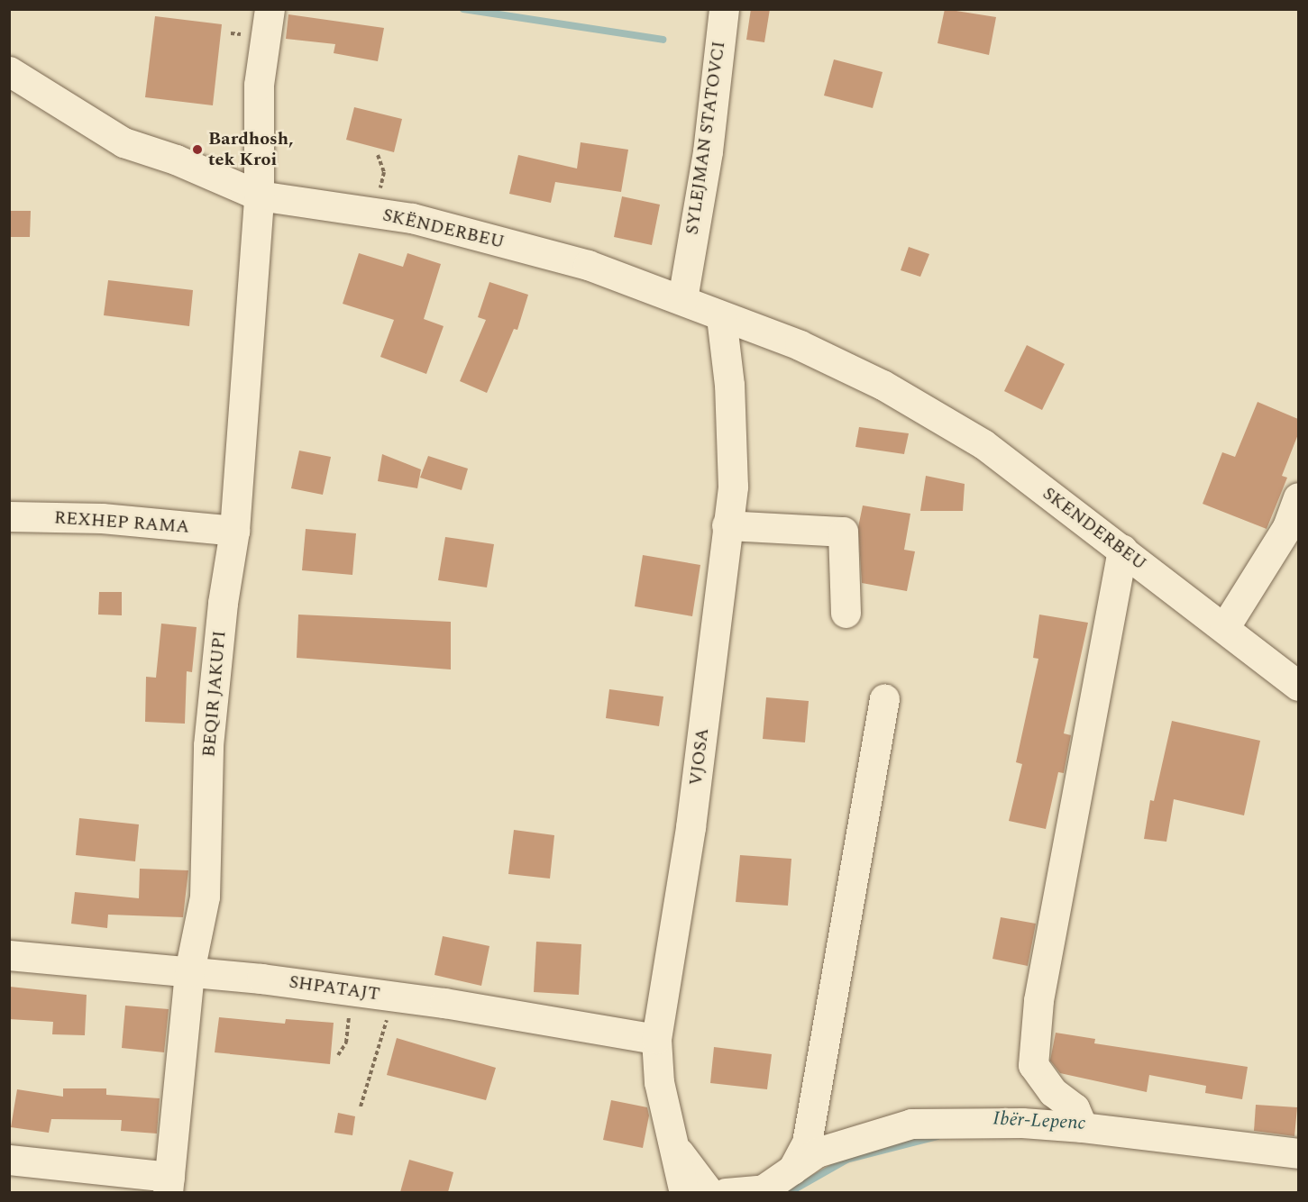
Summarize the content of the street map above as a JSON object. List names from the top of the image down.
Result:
{
  "streets": {
    "street": [
      "SYLEJMAN STATOVCI",
      "SKËNDERBEU",
      "REXHEP RAMA",
      "SKENDERBEU",
      "BEQIR JAKUPI",
      "VJOSA",
      "SHPATAJT"
    ]
  },
  "crossings": [
    ["SYLEJMAN STATOVCI", "SKËNDERBEU"],
    ["SKËNDERBEU", "SKENDERBEU"],
    ["SKËNDERBEU", "BEQIR JAKUPI"],
    ["SKËNDERBEU", "VJOSA"],
    ["REXHEP RAMA", "BEQIR JAKUPI"],
    ["BEQIR JAKUPI", "SHPATAJT"],
    ["VJOSA", "SHPATAJT"]
  ],
  "water": ["Ibër-Lepenc"],
  "places": ["Bardhosh, tek Kroi"]
}
